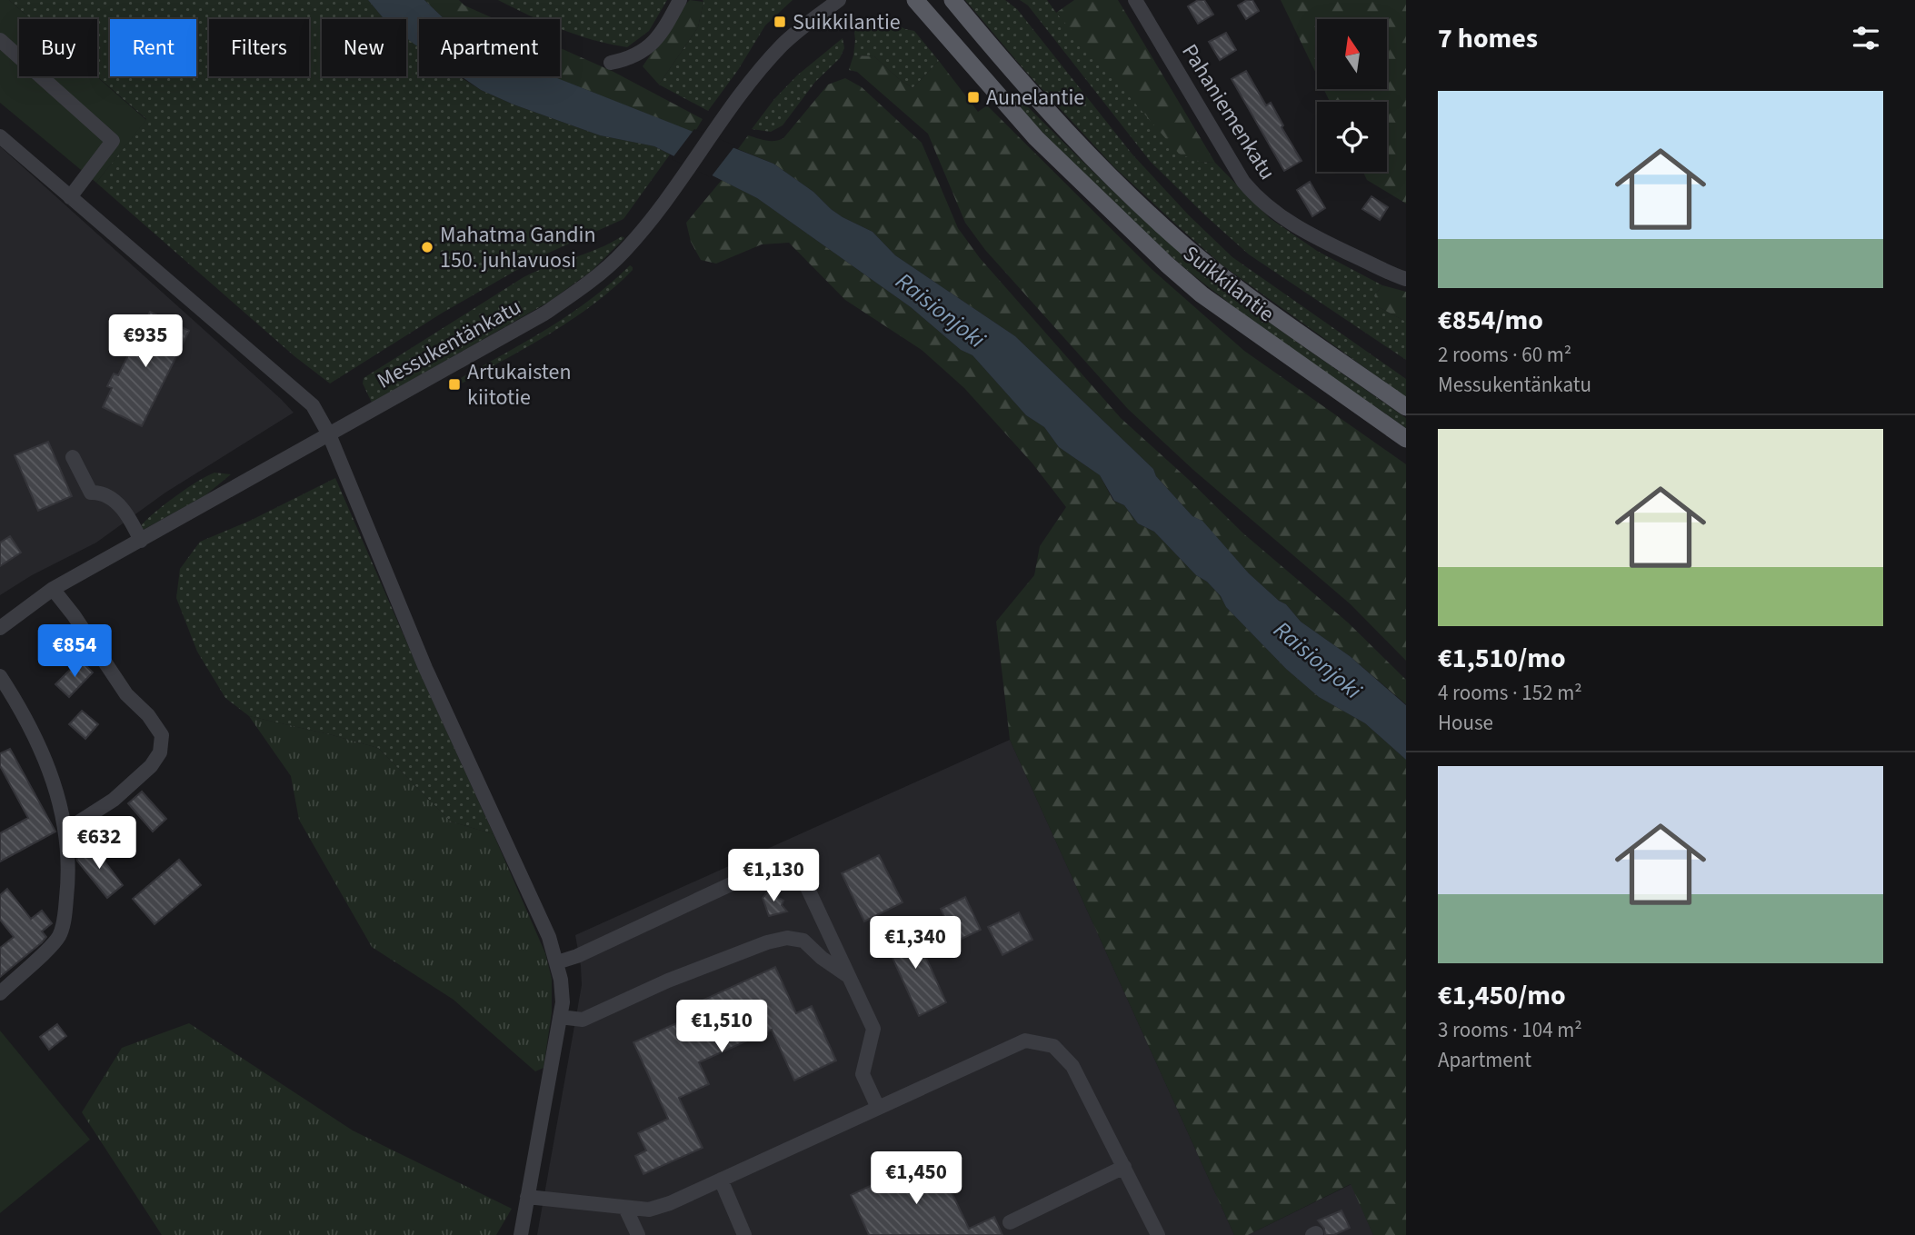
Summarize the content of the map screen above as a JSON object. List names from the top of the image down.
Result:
{
  "streets": {
    "main road": ["Suikkilantie"],
    "street": ["Pahaniemenkatu", "Messukentänkatu"]
  },
  "water": ["Raisionjoki"],
  "places": {
    "transit": ["Suikkilantie", "Aunelantie", "Artukaisten kiitotie"],
    "other": ["Mahatma Gandin 150. juhlavuosi"]
  },
  "north": "top",
  "page": {
    "heading": "7 homes",
    "chip": [
      "Buy",
      "Rent",
      "Filters",
      "New",
      "Apartment"
    ],
    "list": [
      {
        "name": "€854/mo",
        "note": "2 rooms · 60 m² · Messukentänkatu"
      },
      {
        "name": "€1,510/mo",
        "note": "4 rooms · 152 m² · House"
      },
      {
        "name": "€1,450/mo",
        "note": "3 rooms · 104 m² · Apartment"
      }
    ],
    "price": [
      "€935",
      "€854",
      "€632",
      "€1,130",
      "€1,340",
      "€1,510",
      "€1,450"
    ]
  }
}
